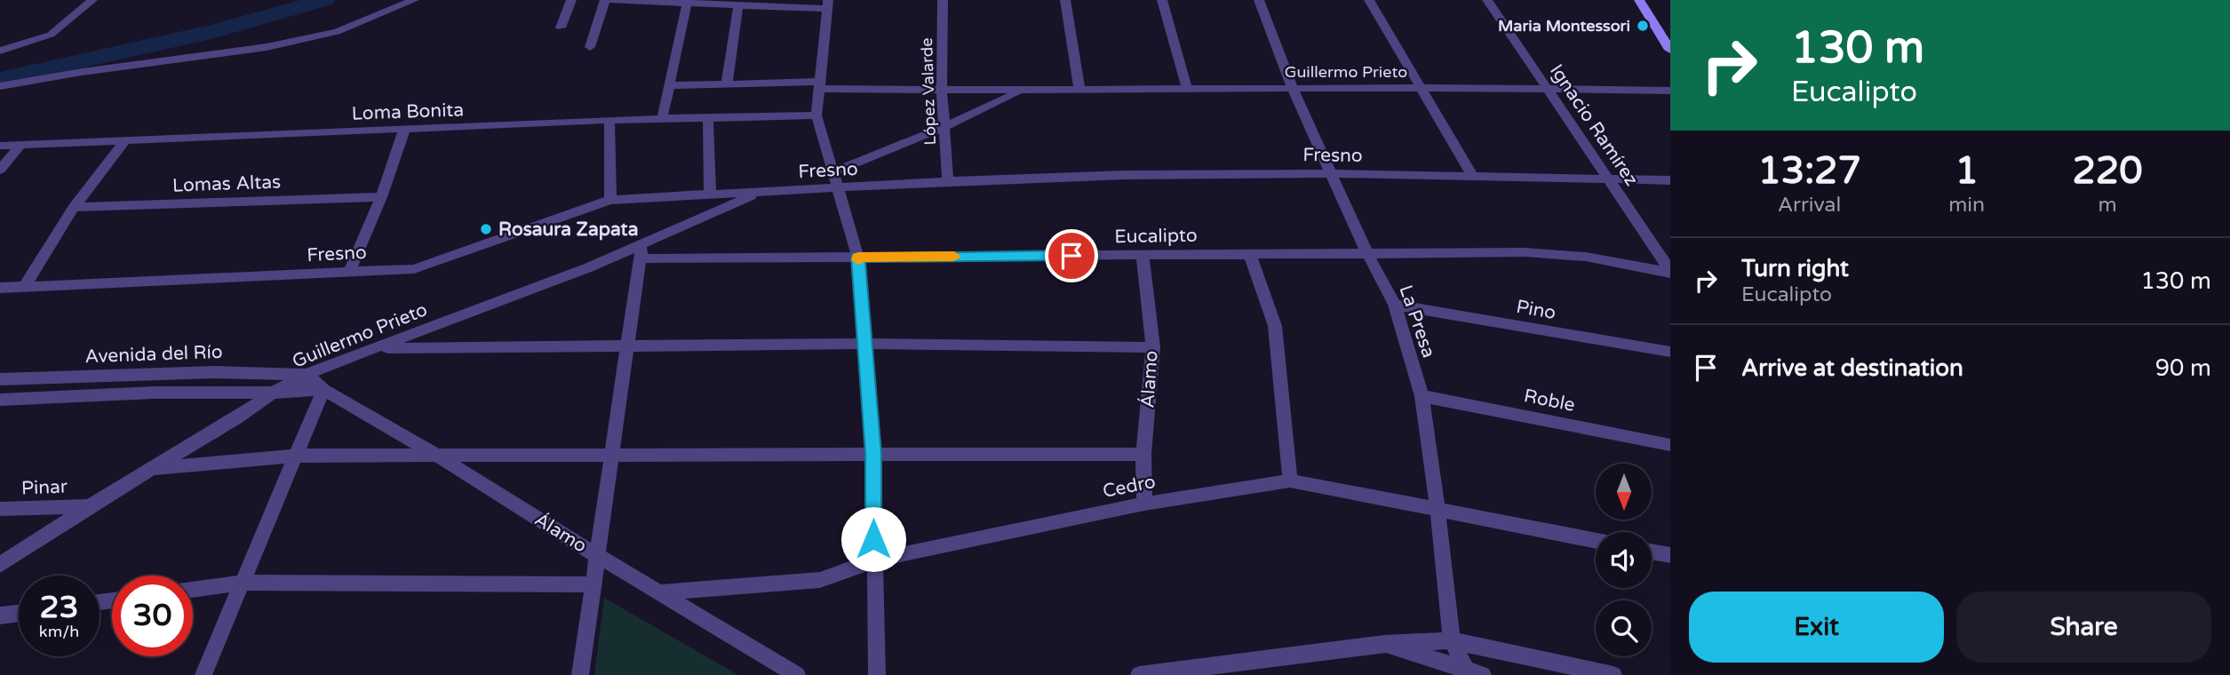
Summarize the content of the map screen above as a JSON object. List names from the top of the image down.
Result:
{
  "streets": {
    "street": [
      "Guillermo Prieto",
      "López Valarde",
      "Loma Bonita",
      "Ignacio Ramírez",
      "Fresno",
      "Lomas Altas",
      "Eucalipto",
      "Pino",
      "La Presa",
      "Avenida del Río",
      "Álamo",
      "Roble",
      "Cedro",
      "Pinar"
    ]
  },
  "crossings": [
    ["Guillermo Prieto", "López Valarde"],
    ["Guillermo Prieto", "Ignacio Ramírez"],
    ["Guillermo Prieto", "Fresno"],
    ["Guillermo Prieto", "Eucalipto"],
    ["Guillermo Prieto", "La Presa"],
    ["Guillermo Prieto", "Avenida del Río"],
    ["Guillermo Prieto", "Álamo"],
    ["Guillermo Prieto", "Pinar"],
    ["López Valarde", "Fresno"],
    ["Ignacio Ramírez", "Fresno"],
    ["Ignacio Ramírez", "Eucalipto"],
    ["Fresno", "La Presa"],
    ["Eucalipto", "La Presa"],
    ["Eucalipto", "Álamo"],
    ["Pino", "La Presa"],
    ["La Presa", "Roble"],
    ["La Presa", "Cedro"],
    ["Avenida del Río", "Álamo"],
    ["Álamo", "Cedro"]
  ],
  "places": ["Maria Montessori", "Rosaura Zapata"],
  "north": "bottom",
  "page": {
    "turn": ["130 m", "Eucalipto"],
    "eta": [
      "13:27",
      "Arrival",
      "1",
      "min",
      "220",
      "m"
    ],
    "list": [
      {
        "name": "Turn right",
        "note": "Eucalipto",
        "value": "130 m"
      },
      {
        "name": "Arrive at destination",
        "value": "90 m"
      }
    ],
    "speed": "23 km/h",
    "limit": "30",
    "buttons": ["Exit", "Share"]
  }
}
